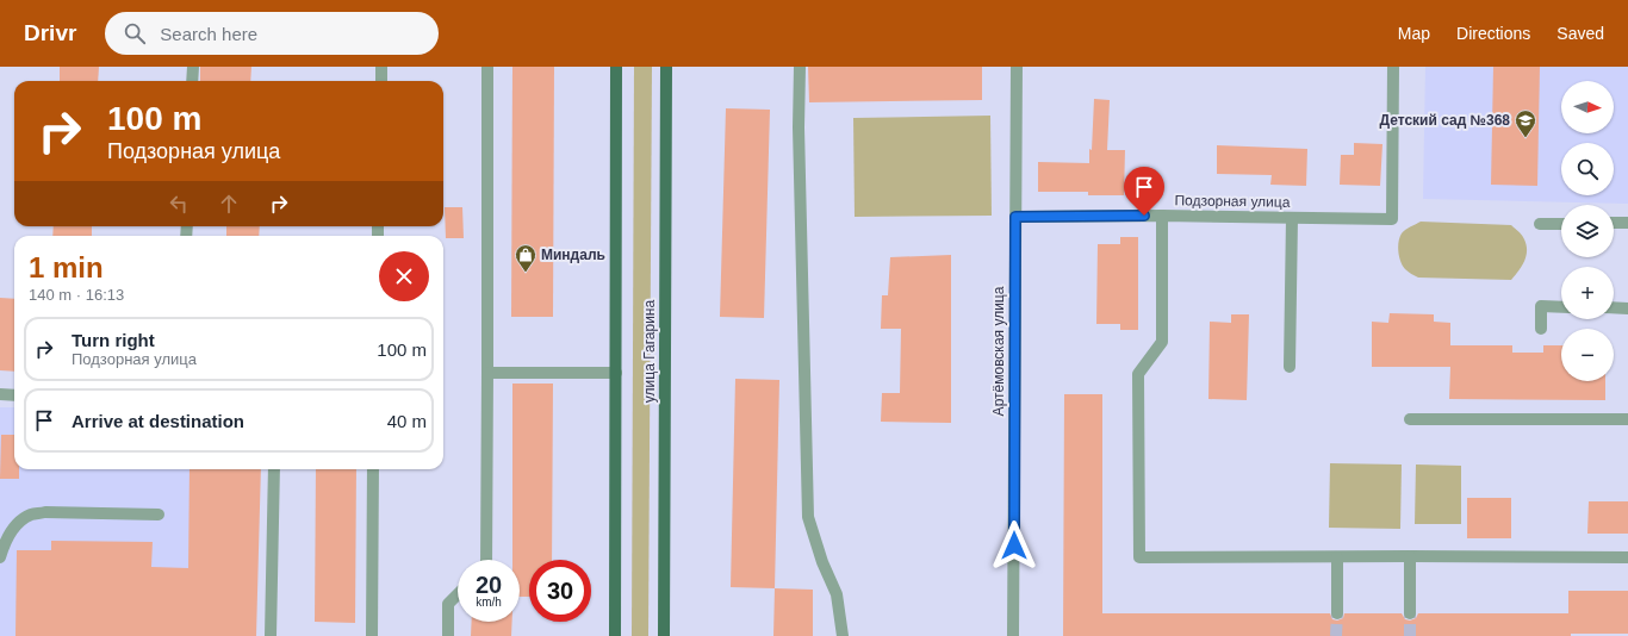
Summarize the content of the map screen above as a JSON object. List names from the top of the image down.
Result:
{
  "streets": {
    "main road": ["улица Гагарина"],
    "street": ["Подзорная улица", "Артёмовская улица"]
  },
  "crossings": [
    ["Подзорная улица", "Артёмовская улица"]
  ],
  "places": {
    "school or university": ["Детский сад №368"],
    "shop": ["Миндаль"]
  },
  "north": "right",
  "page": {
    "header": "Drivr",
    "search": "Search here",
    "nav": ["Map", "Directions", "Saved"],
    "map_buttons": ["+", "−"],
    "turn": ["100 m", "Подзорная улица"],
    "heading": ["1 min", "140 m · 16:13"],
    "list": [
      {
        "name": "Turn right",
        "note": "Подзорная улица",
        "value": "100 m"
      },
      {
        "name": "Arrive at destination",
        "value": "40 m"
      }
    ],
    "speed": "20 km/h",
    "limit": "30"
  }
}
